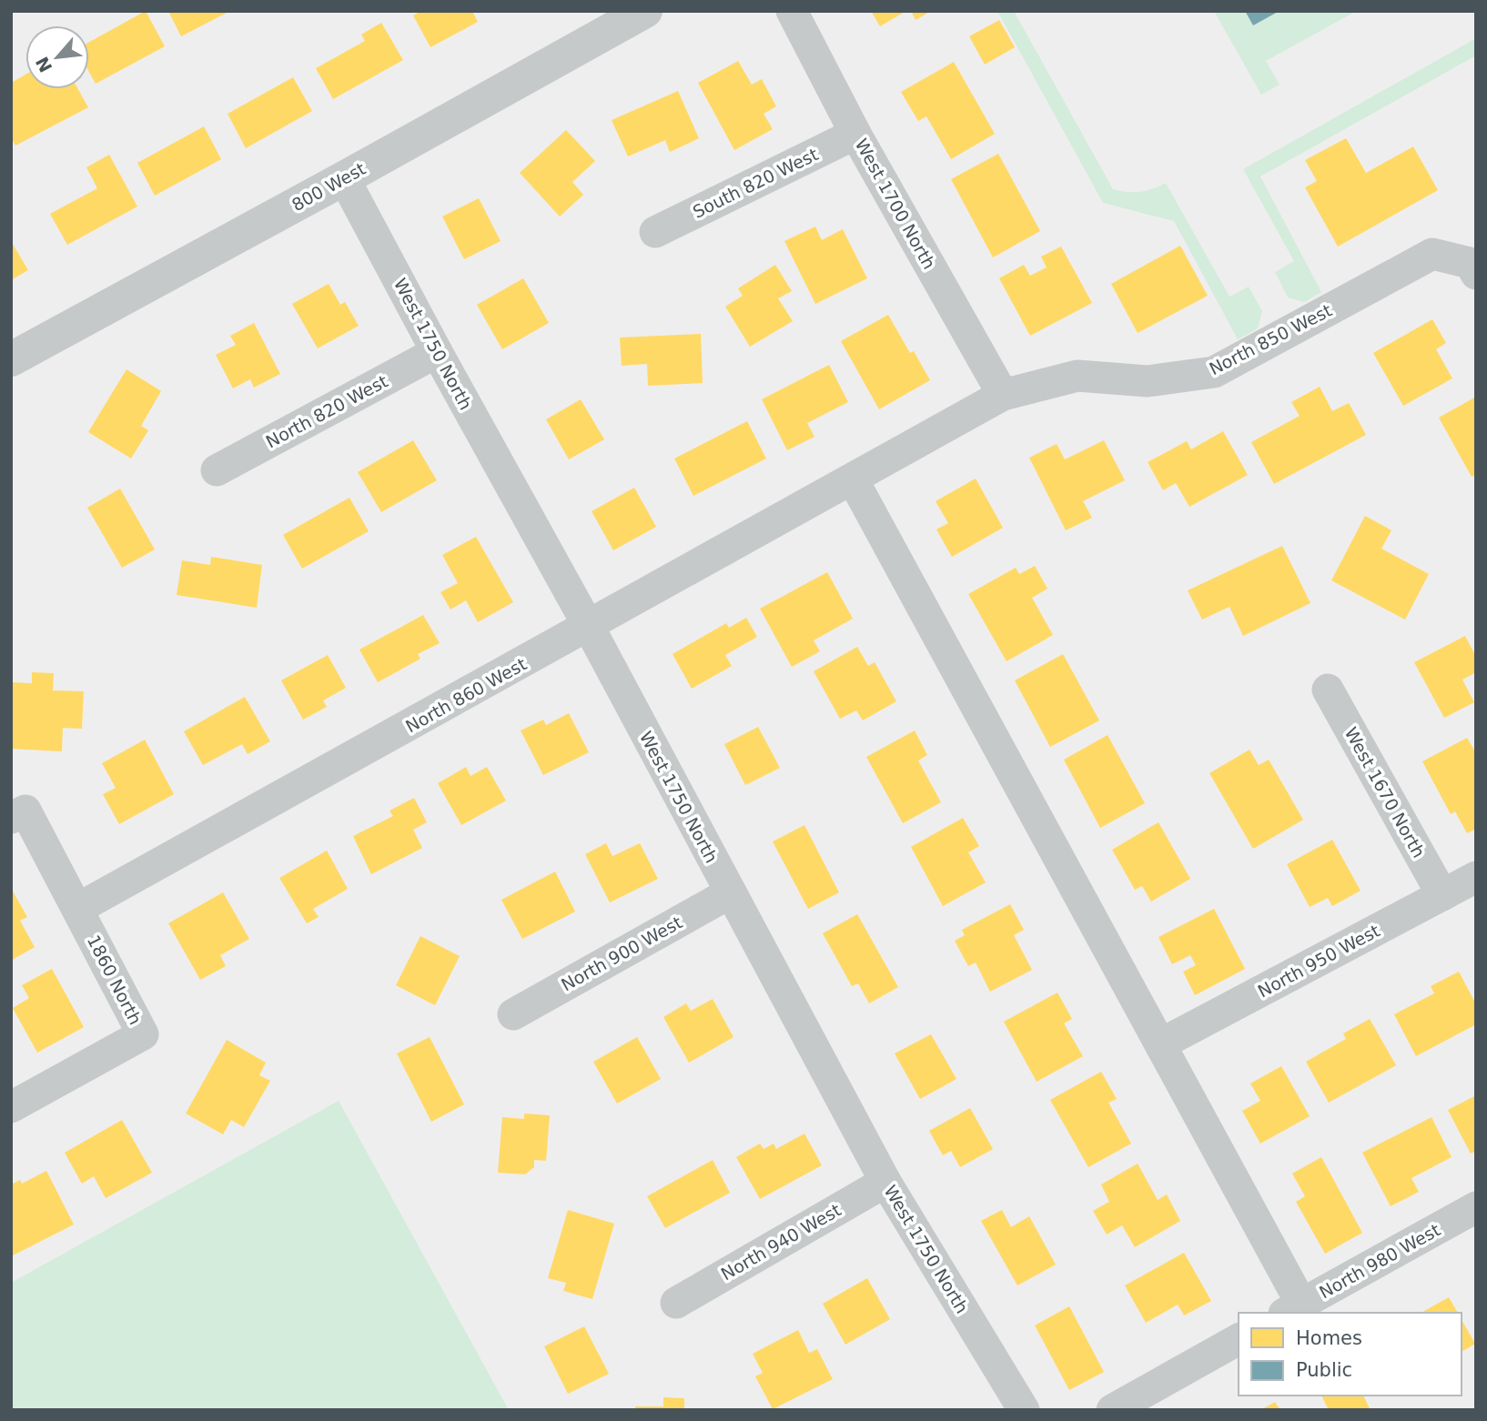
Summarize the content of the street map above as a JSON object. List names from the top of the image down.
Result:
{
  "streets": {
    "street": [
      "South 820 West",
      "800 West",
      "West 1700 North",
      "North 850 West",
      "West 1750 North",
      "North 820 West",
      "North 860 West",
      "West 1670 North",
      "North 900 West",
      "North 950 West",
      "1860 North",
      "North 940 West",
      "North 980 West"
    ]
  },
  "crossings": [
    ["South 820 West", "West 1700 North"],
    ["800 West", "West 1750 North"],
    ["West 1700 North", "North 850 West"],
    ["North 850 West", "North 860 West"],
    ["West 1750 North", "North 820 West"],
    ["West 1750 North", "North 860 West"],
    ["West 1750 North", "North 900 West"],
    ["West 1750 North", "North 940 West"],
    ["North 860 West", "1860 North"],
    ["West 1670 North", "North 950 West"]
  ],
  "legend": ["Homes", "Public"],
  "north": "bottom left"
}
